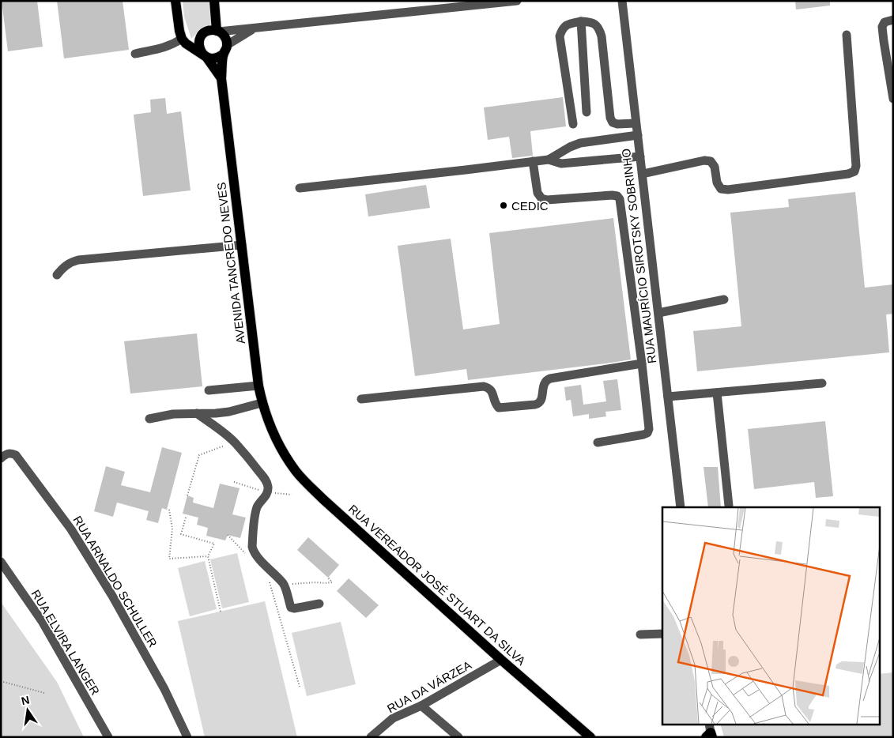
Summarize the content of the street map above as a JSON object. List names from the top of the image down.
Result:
{
  "streets": {
    "main road": ["AVENIDA TANCREDO NEVES", "RUA VEREADOR JOSÉ STUART DA SILVA"],
    "street": [
      "RUA MAURÍCIO SIROTSKY SOBRINHO",
      "RUA ARNALDO SCHULLER",
      "RUA ELVIRA LANGER",
      "RUA DA VÁRZEA"
    ]
  },
  "crossings": [
    ["AVENIDA TANCREDO NEVES", "RUA VEREADOR JOSÉ STUART DA SILVA"],
    ["RUA VEREADOR JOSÉ STUART DA SILVA", "RUA DA VÁRZEA"]
  ],
  "places": ["CEDIC"],
  "north": "top"
}
